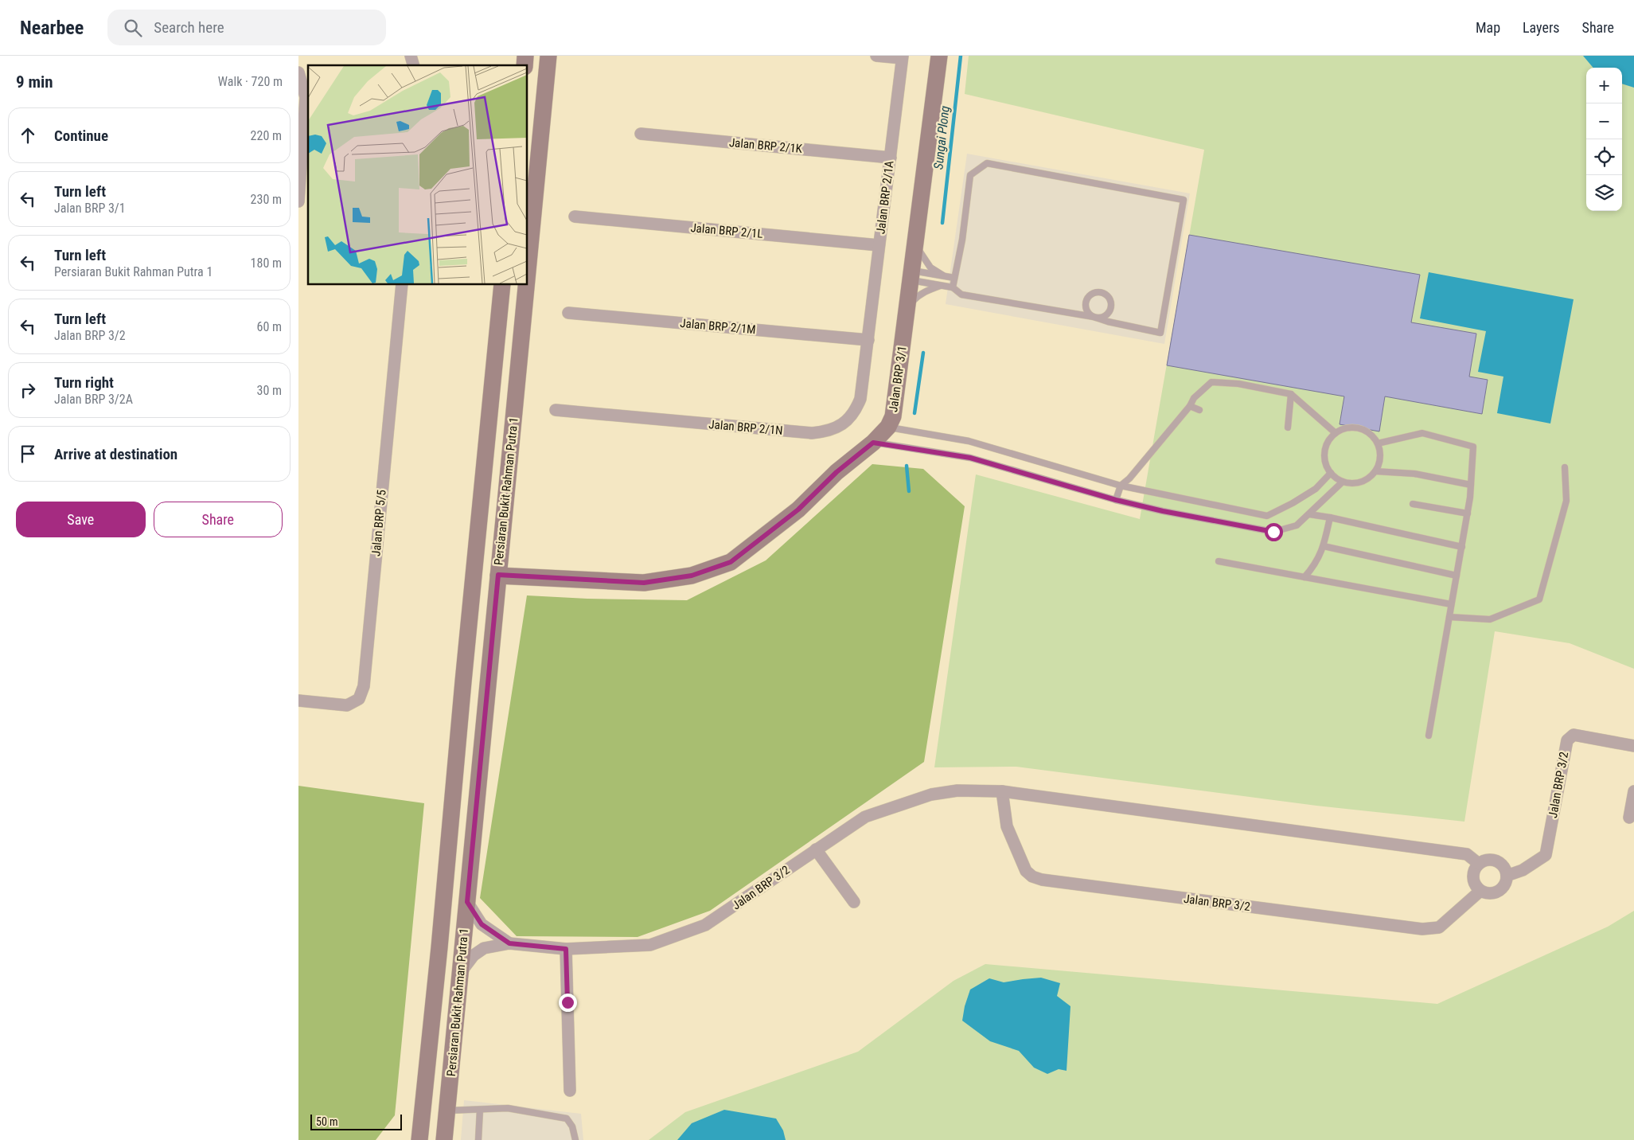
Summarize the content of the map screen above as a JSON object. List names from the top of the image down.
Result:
{
  "streets": {
    "main road": ["Jalan BRP 3/1", "Persiaran Bukit Rahman Putra 1"],
    "street": [
      "Jalan BRP 2/1K",
      "Jalan BRP 2/1A",
      "Jalan BRP 2/1L",
      "Jalan BRP 2/1M",
      "Jalan BRP 2/1N",
      "Jalan BRP 5/5",
      "Jalan BRP 3/2"
    ]
  },
  "crossings": [
    ["Jalan BRP 2/1K", "Jalan BRP 2/1A"],
    ["Jalan BRP 2/1A", "Jalan BRP 2/1L"],
    ["Jalan BRP 2/1A", "Jalan BRP 2/1M"],
    ["Jalan BRP 2/1A", "Jalan BRP 2/1N"],
    ["Jalan BRP 2/1M", "Jalan BRP 2/1N"],
    ["Jalan BRP 3/1", "Persiaran Bukit Rahman Putra 1"],
    ["Persiaran Bukit Rahman Putra 1", "Jalan BRP 3/2"]
  ],
  "water": ["Sungai Plong"],
  "scale_bar": "50 m",
  "page": {
    "header": "Nearbee",
    "search": "Search here",
    "nav": ["Map", "Layers", "Share"],
    "heading": ["9 min", "Walk · 720 m"],
    "map_buttons": ["+", "−"],
    "list": [
      ["Continue", "220 m"],
      ["Turn left", "Jalan BRP 3/1", "230 m"],
      ["Turn left", "Persiaran Bukit Rahman Putra 1", "180 m"],
      ["Turn left", "Jalan BRP 3/2", "60 m"],
      ["Turn right", "Jalan BRP 3/2A", "30 m"],
      "Arrive at destination"
    ],
    "buttons": ["Save", "Share"],
    "scale": "50 m"
  }
}
